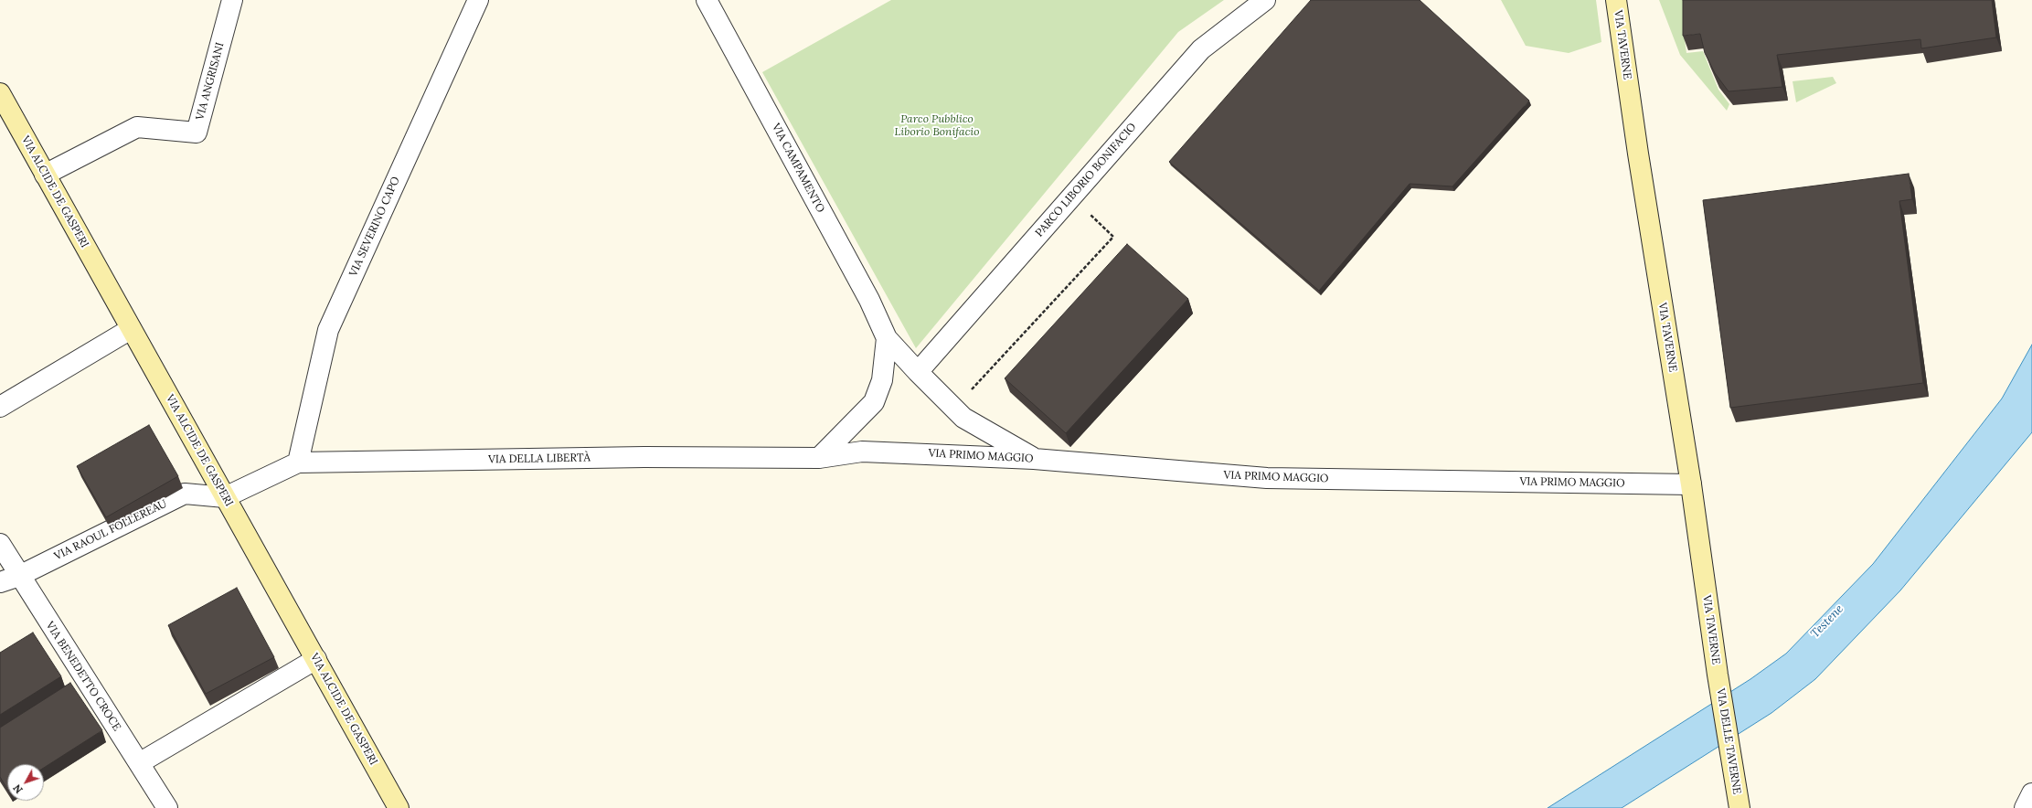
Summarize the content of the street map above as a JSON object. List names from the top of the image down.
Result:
{
  "streets": {
    "street": [
      "VIA TAVERNE",
      "VIA ANGRISANI",
      "VIA CAMPAMENTO",
      "PARCO LIBORIO BONIFACIO",
      "VIA ALCIDE DE GASPERI",
      "VIA SEVERINO CAPO",
      "VIA PRIMO MAGGIO",
      "VIA DELLA LIBERTÀ",
      "VIA RAOUL FOLLEREAU",
      "VIA BENEDETTO CROCE",
      "VIA DELLE TAVERNE"
    ]
  },
  "crossings": [
    ["VIA TAVERNE", "VIA PRIMO MAGGIO"],
    ["VIA TAVERNE", "VIA DELLE TAVERNE"],
    ["VIA ANGRISANI", "VIA ALCIDE DE GASPERI"],
    ["VIA CAMPAMENTO", "PARCO LIBORIO BONIFACIO"],
    ["VIA CAMPAMENTO", "VIA PRIMO MAGGIO"],
    ["VIA ALCIDE DE GASPERI", "VIA DELLA LIBERTÀ"],
    ["VIA ALCIDE DE GASPERI", "VIA RAOUL FOLLEREAU"],
    ["VIA SEVERINO CAPO", "VIA DELLA LIBERTÀ"],
    ["VIA PRIMO MAGGIO", "VIA DELLA LIBERTÀ"],
    ["VIA DELLA LIBERTÀ", "VIA RAOUL FOLLEREAU"],
    ["VIA RAOUL FOLLEREAU", "VIA BENEDETTO CROCE"]
  ],
  "water": ["Testene"],
  "parks": ["Parco Pubblico Liborio Bonifacio"],
  "north": "bottom left"
}
